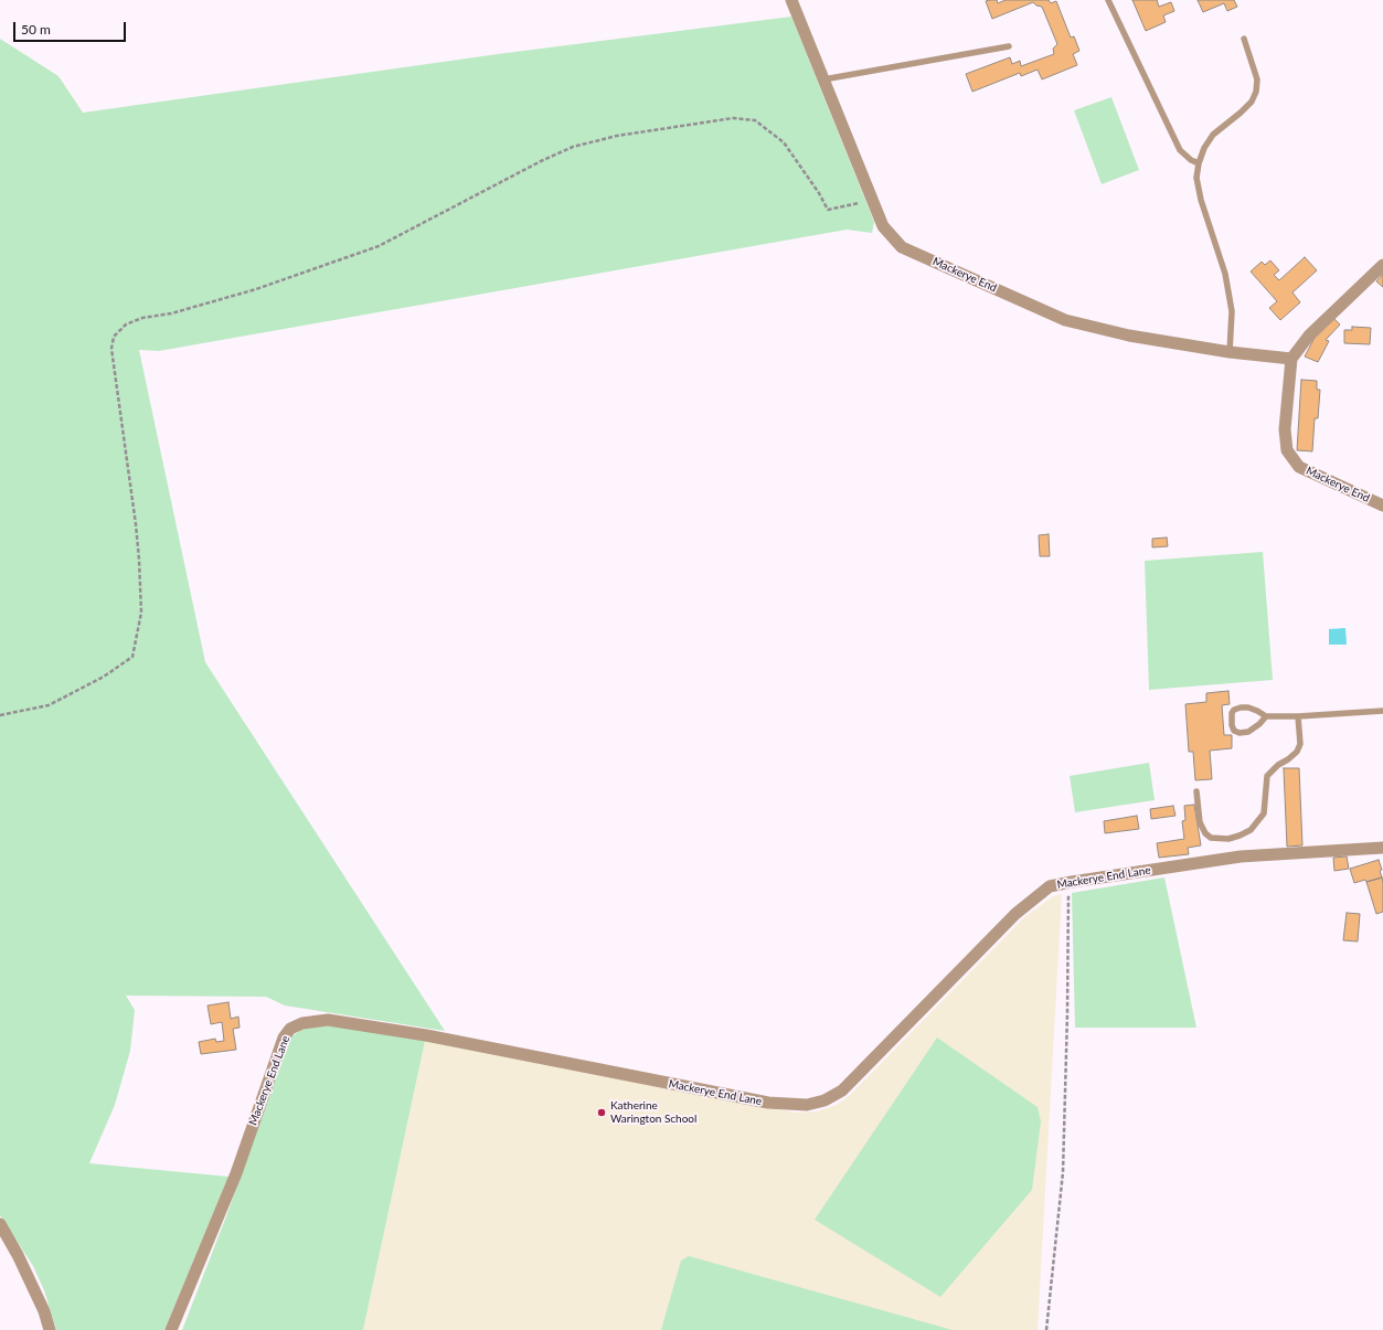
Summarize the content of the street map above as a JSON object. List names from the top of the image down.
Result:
{
  "streets": {
    "street": ["Mackerye End", "Mackerye End Lane"]
  },
  "places": ["Katherine Warington School"],
  "scale_bar": "50 m"
}
